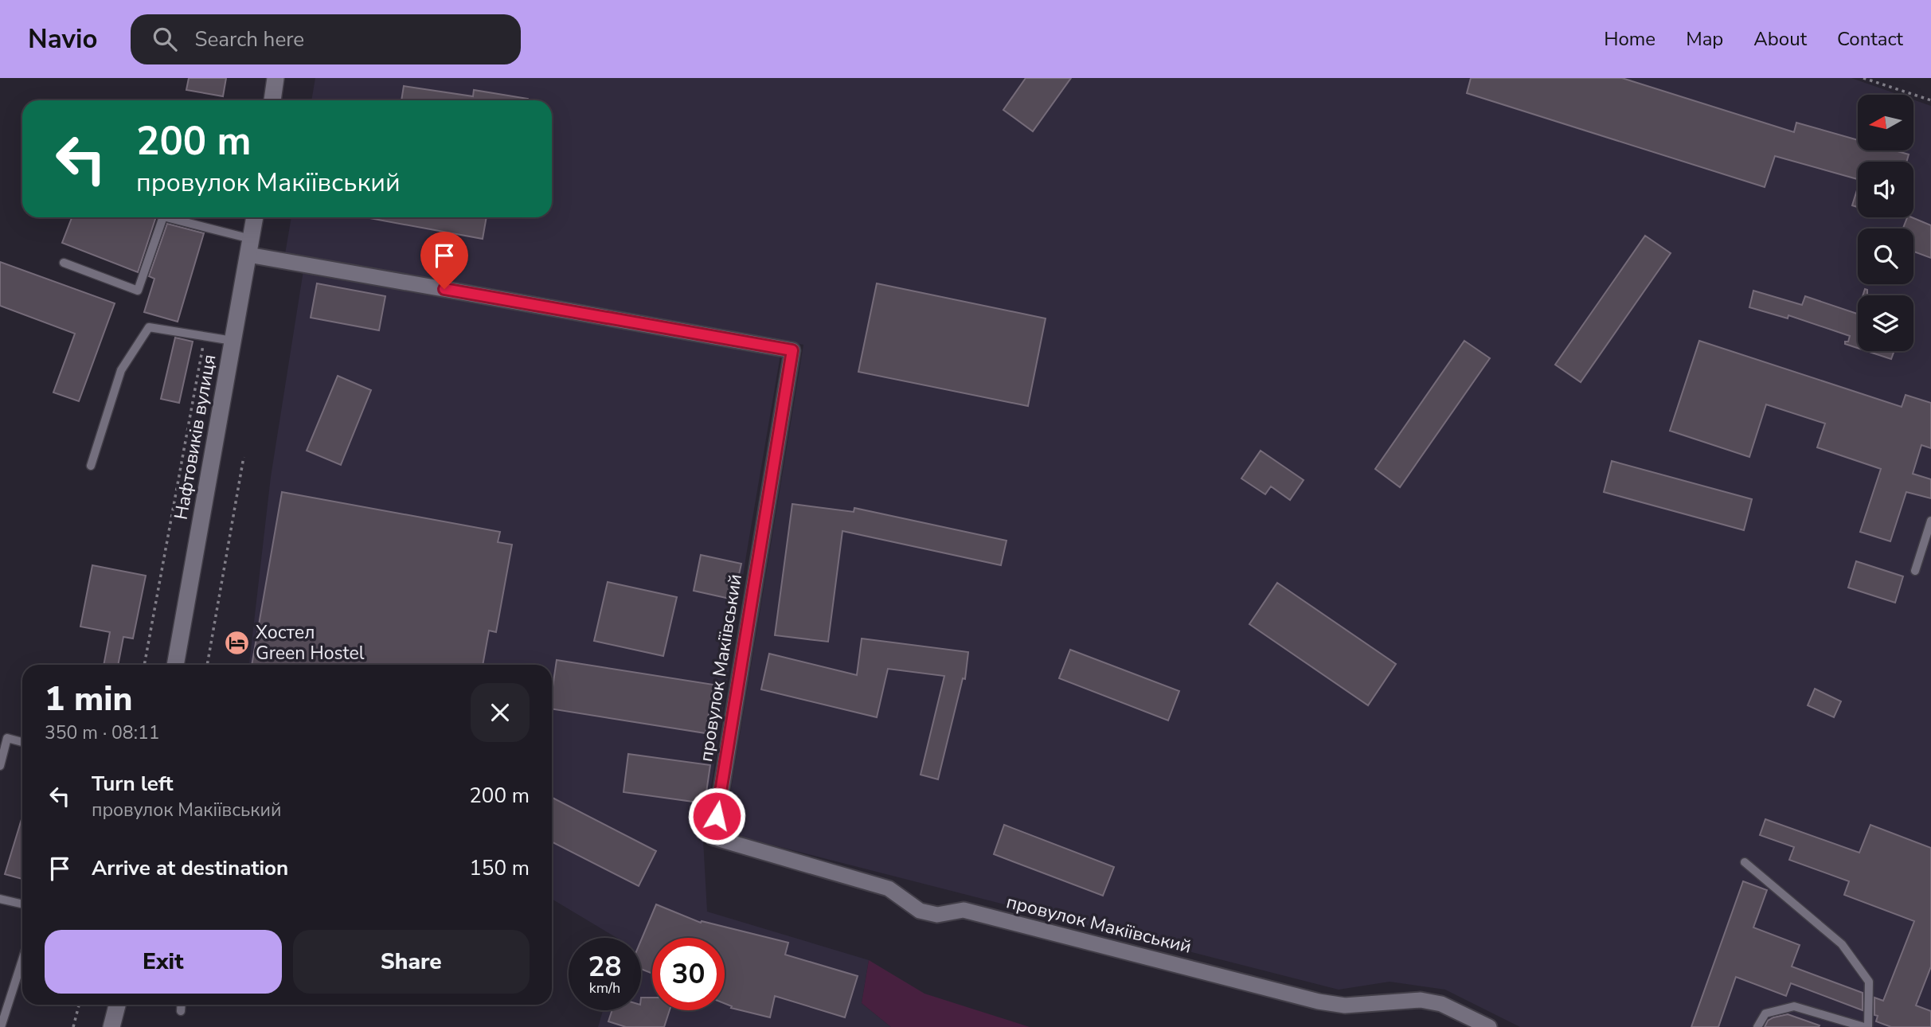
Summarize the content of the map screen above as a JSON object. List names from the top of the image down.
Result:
{
  "streets": {
    "street": ["Нафтовиків вулиця", "провулок Макіївський"]
  },
  "crossings": [
    ["Нафтовиків вулиця", "провулок Макіївський"]
  ],
  "places": {
    "hotel": ["Хостел Green Hostel"]
  },
  "north": "left",
  "page": {
    "header": "Navio",
    "search": "Search here",
    "nav": [
      "Home",
      "Map",
      "About",
      "Contact"
    ],
    "turn": ["200 m", "провулок Макіївський"],
    "heading": ["1 min", "350 m · 08:11"],
    "list": [
      {
        "name": "Turn left",
        "note": "провулок Макіївський",
        "value": "200 m"
      },
      {
        "name": "Arrive at destination",
        "value": "150 m"
      }
    ],
    "buttons": ["Exit", "Share"],
    "speed": "28 km/h",
    "limit": "30"
  }
}
